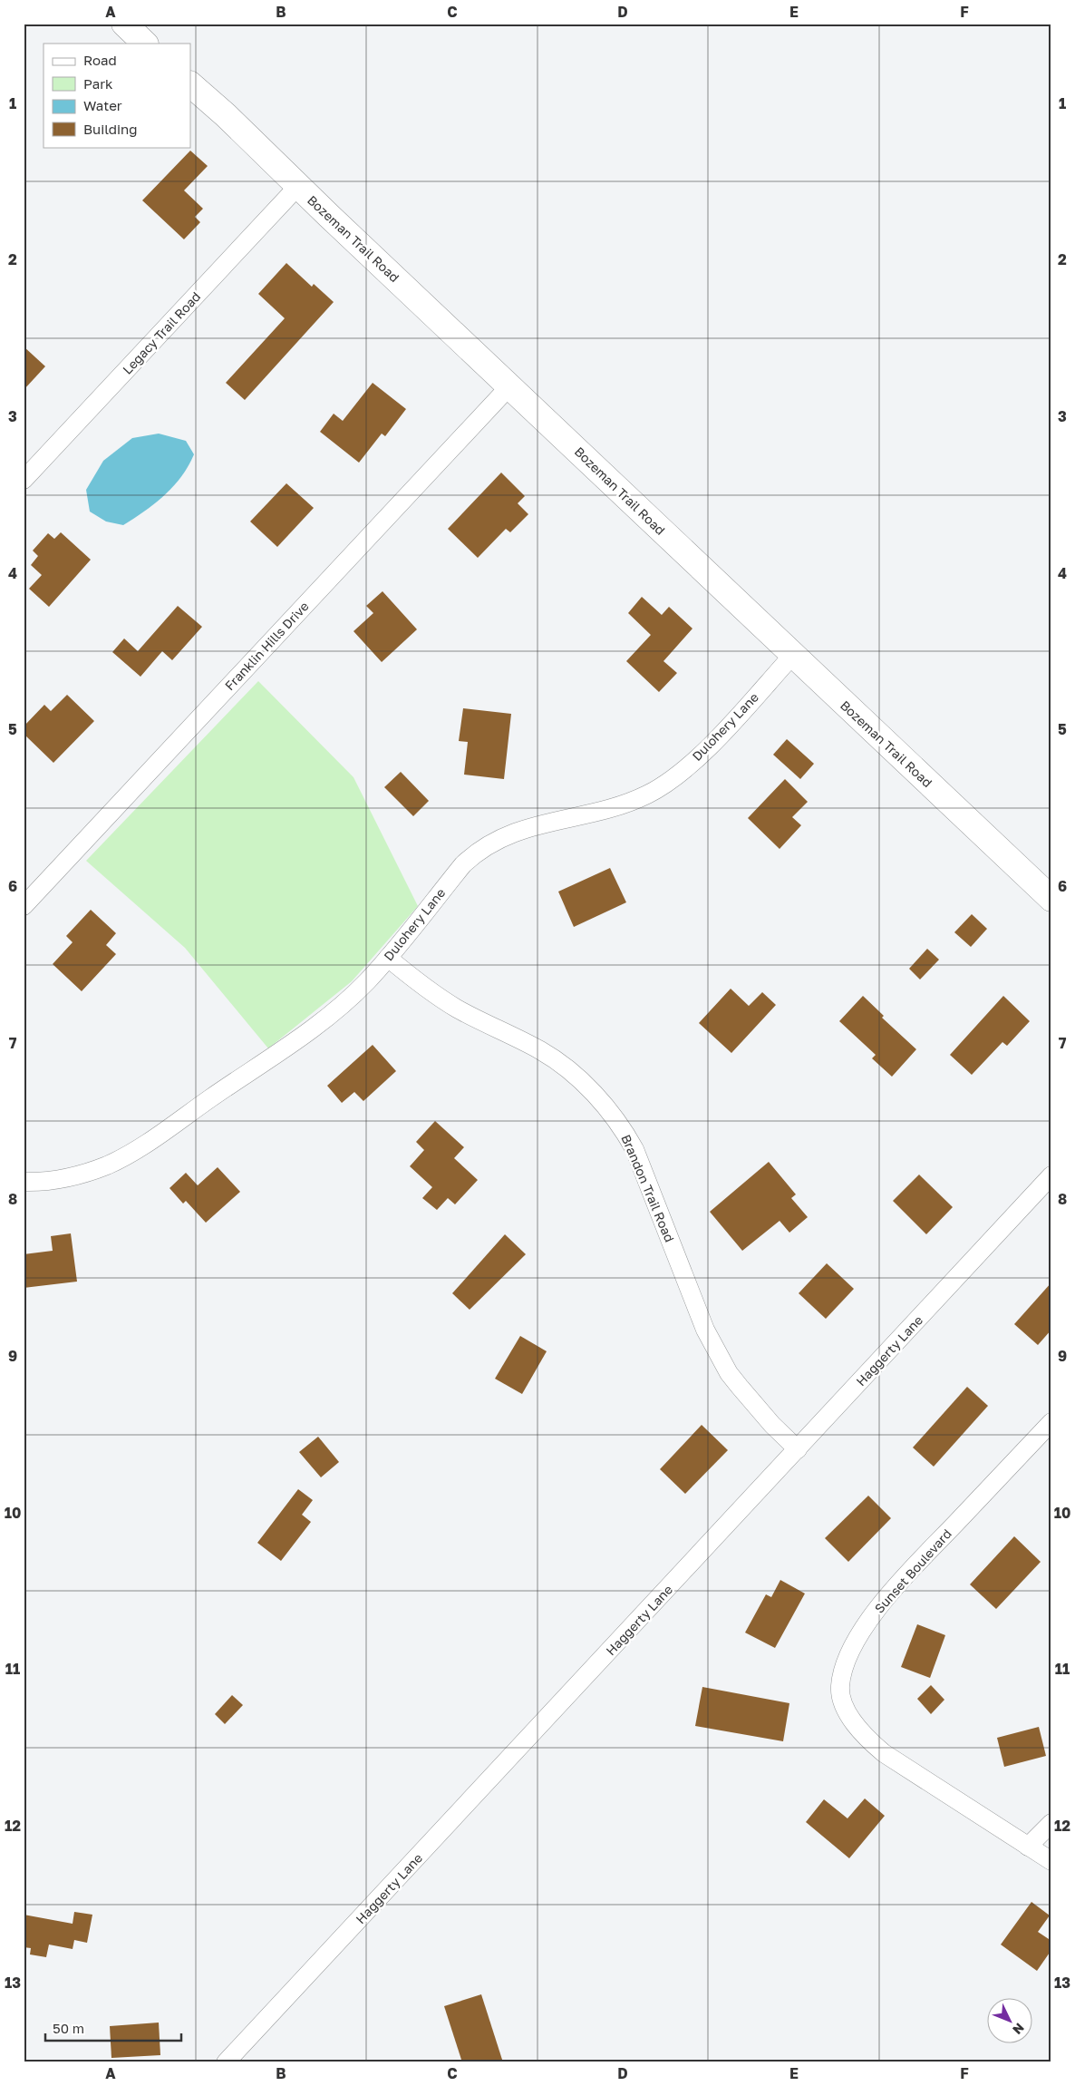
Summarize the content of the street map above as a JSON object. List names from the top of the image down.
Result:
{
  "streets": {
    "street": [
      "Bozeman Trail Road",
      "Legacy Trail Road",
      "Franklin Hills Drive",
      "Dulohery Lane",
      "Brandon Trail Road",
      "Haggerty Lane",
      "Sunset Boulevard"
    ]
  },
  "crossings": [
    ["Bozeman Trail Road", "Legacy Trail Road"],
    ["Bozeman Trail Road", "Franklin Hills Drive"],
    ["Bozeman Trail Road", "Dulohery Lane"],
    ["Dulohery Lane", "Brandon Trail Road"],
    ["Brandon Trail Road", "Haggerty Lane"]
  ],
  "legend": [
    "Road",
    "Park",
    "Water",
    "Building"
  ],
  "scale_bar": "50 m",
  "north": "bottom right",
  "grid": {
    "columns": [
      "A",
      "B",
      "C",
      "D",
      "E",
      "F"
    ],
    "rows": [
      "1",
      "2",
      "3",
      "4",
      "5",
      "6",
      "7",
      "8",
      "9",
      "10",
      "11",
      "12",
      "13"
    ]
  }
}
